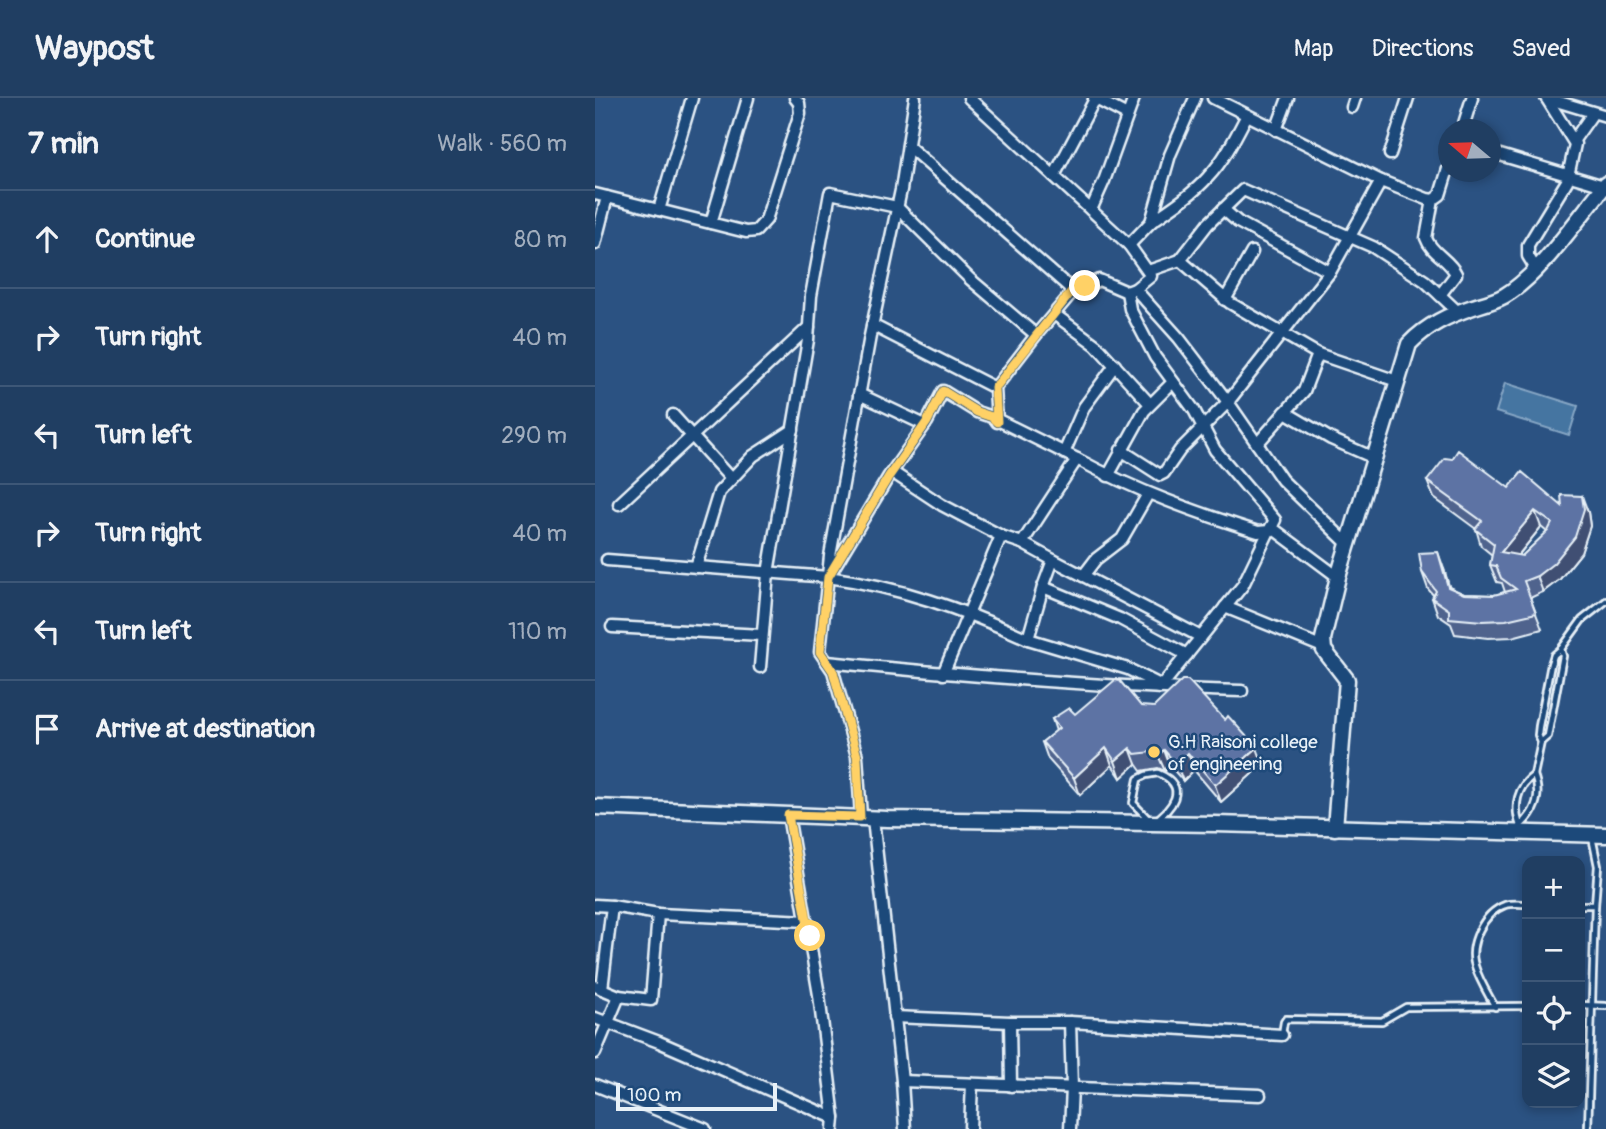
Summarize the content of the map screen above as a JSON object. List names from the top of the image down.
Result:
{
  "places": ["G.H Raisoni college of engineering"],
  "scale_bar": "100 m",
  "north": "left",
  "page": {
    "header": "Waypost",
    "nav": ["Map", "Directions", "Saved"],
    "heading": ["7 min", "Walk · 560 m"],
    "list": [
      ["Continue", "80 m"],
      ["Turn right", "40 m"],
      ["Turn left", "290 m"],
      ["Turn right", "40 m"],
      ["Turn left", "110 m"],
      "Arrive at destination"
    ],
    "map_buttons": ["+", "−"],
    "scale": "100 m"
  }
}
